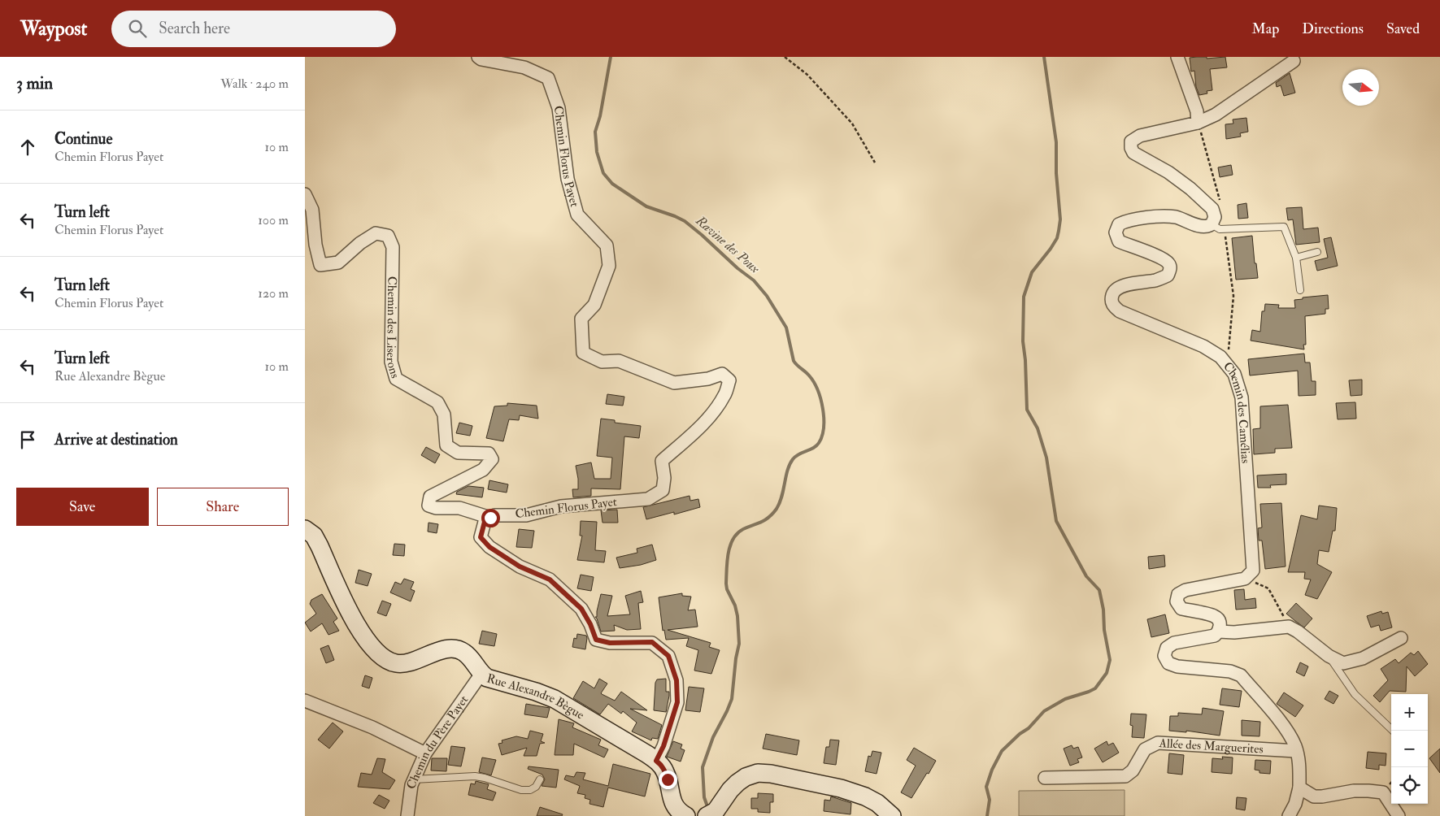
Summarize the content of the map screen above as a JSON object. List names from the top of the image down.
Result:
{
  "streets": {
    "main road": ["Rue Alexandre Bègue"],
    "street": [
      "Chemin Florus Payet",
      "Chemin des Liserons",
      "Chemin des Camélias",
      "Chemin du Père Payet",
      "Allée des Marguerites"
    ]
  },
  "crossings": [
    ["Chemin Florus Payet", "Chemin des Liserons"],
    ["Rue Alexandre Bègue", "Chemin du Père Payet"]
  ],
  "water": ["Ravine des Poux"],
  "north": "right",
  "page": {
    "header": "Waypost",
    "search": "Search here",
    "nav": ["Map", "Directions", "Saved"],
    "heading": ["3 min", "Walk · 240 m"],
    "list": [
      ["Continue", "Chemin Florus Payet", "10 m"],
      ["Turn left", "Chemin Florus Payet", "100 m"],
      ["Turn left", "Chemin Florus Payet", "120 m"],
      ["Turn left", "Rue Alexandre Bègue", "10 m"],
      "Arrive at destination"
    ],
    "buttons": ["Save", "Share"],
    "map_buttons": ["+", "−"]
  }
}
